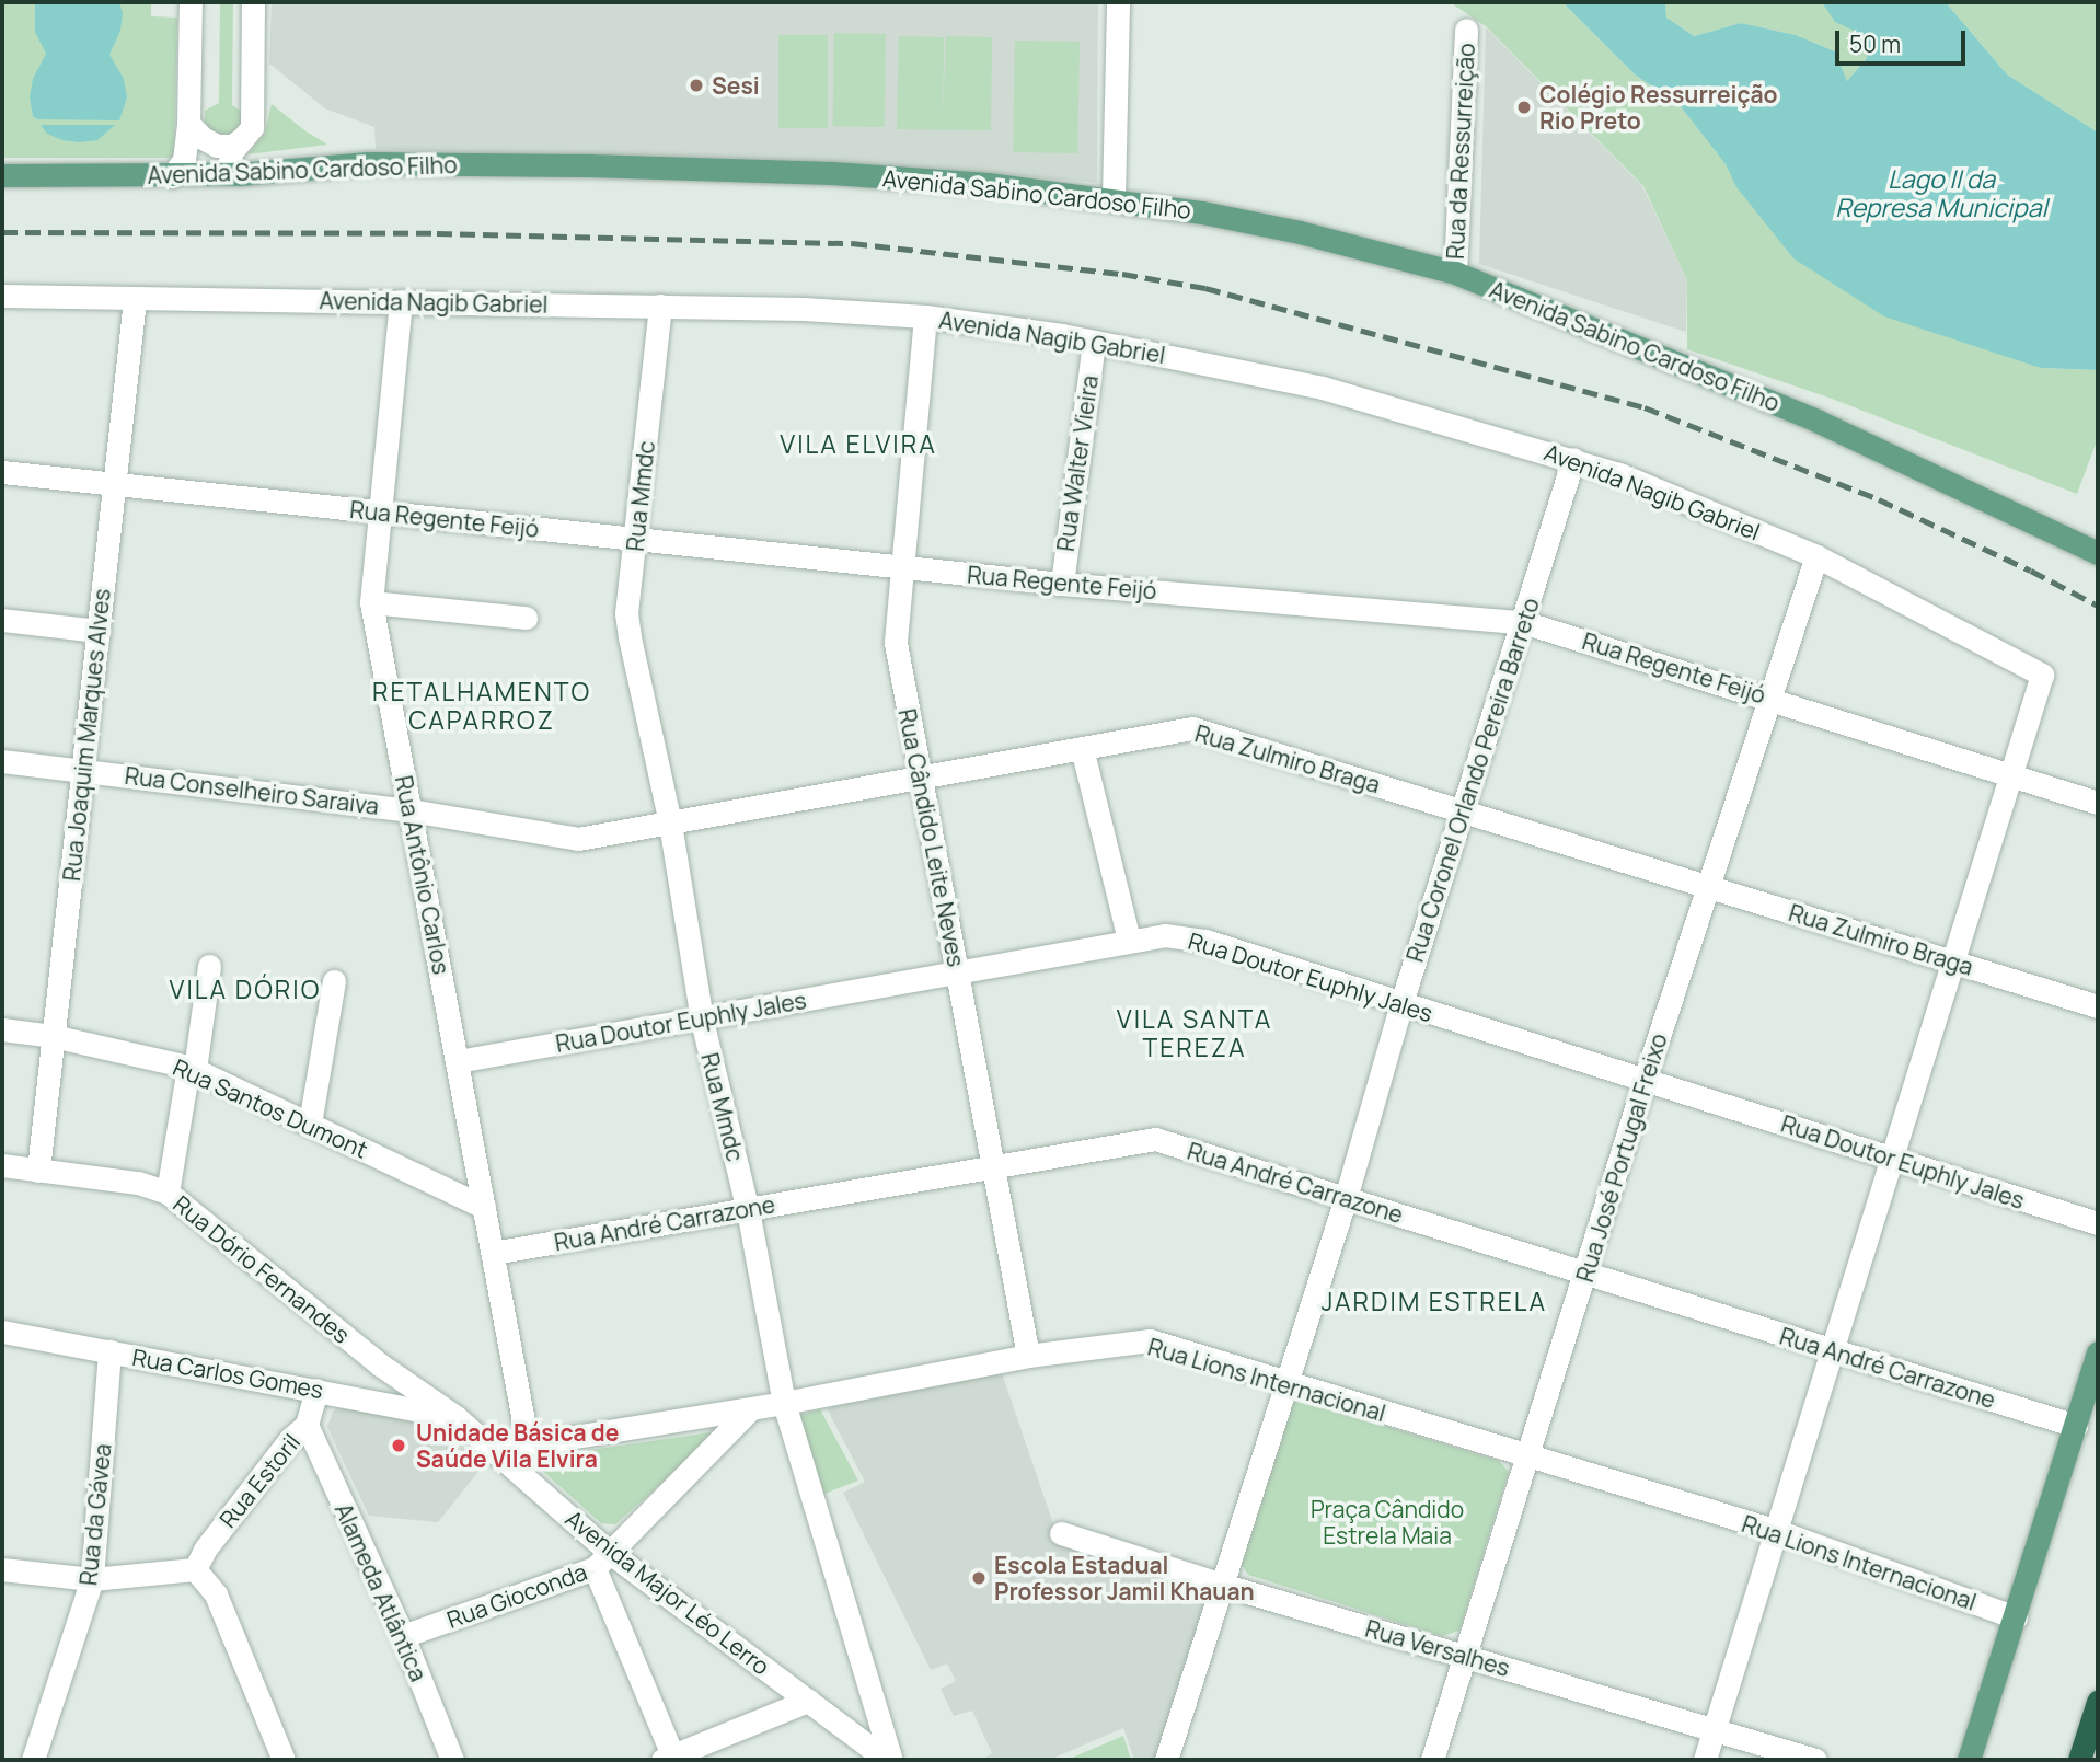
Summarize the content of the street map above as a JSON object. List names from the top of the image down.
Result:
{
  "streets": {
    "main road": ["Avenida Sabino Cardoso Filho"],
    "street": [
      "Rua da Ressurreição",
      "Avenida Nagib Gabriel",
      "Rua Walter Vieira",
      "Rua Mmdc",
      "Rua Regente Feijó",
      "Rua Joaquim Marques Alves",
      "Rua Zulmiro Braga",
      "Rua Coronel Orlando Pereira Barreto",
      "Rua Conselheiro Saraiva",
      "Rua Cândido Leite Neves",
      "Rua Antônio Carlos",
      "Rua Doutor Euphly Jales",
      "Rua Santos Dumont",
      "Rua José Portugal Freixo",
      "Rua André Carrazone",
      "Rua Dório Fernandes",
      "Rua Carlos Gomes",
      "Rua Lions Internacional",
      "Rua Estoril",
      "Rua da Gávea",
      "Alameda Atlântica",
      "Avenida Major Léo Lerro",
      "Rua Gioconda",
      "Rua Versalhes"
    ]
  },
  "crossings": [
    ["Rua da Ressurreição", "Avenida Sabino Cardoso Filho"],
    ["Avenida Nagib Gabriel", "Rua Walter Vieira"],
    ["Avenida Nagib Gabriel", "Rua Mmdc"],
    ["Avenida Nagib Gabriel", "Rua Regente Feijó"],
    ["Avenida Nagib Gabriel", "Rua Joaquim Marques Alves"],
    ["Avenida Nagib Gabriel", "Rua Coronel Orlando Pereira Barreto"],
    ["Avenida Nagib Gabriel", "Rua Cândido Leite Neves"],
    ["Avenida Nagib Gabriel", "Rua Antônio Carlos"],
    ["Avenida Nagib Gabriel", "Rua José Portugal Freixo"],
    ["Rua Walter Vieira", "Rua Regente Feijó"],
    ["Rua Mmdc", "Rua Regente Feijó"],
    ["Rua Mmdc", "Rua Zulmiro Braga"],
    ["Rua Mmdc", "Rua Doutor Euphly Jales"],
    ["Rua Mmdc", "Rua André Carrazone"],
    ["Rua Mmdc", "Rua Lions Internacional"],
    ["Rua Mmdc", "Avenida Major Léo Lerro"],
    ["Rua Regente Feijó", "Rua Joaquim Marques Alves"],
    ["Rua Regente Feijó", "Rua Coronel Orlando Pereira Barreto"],
    ["Rua Regente Feijó", "Rua Cândido Leite Neves"],
    ["Rua Regente Feijó", "Rua Antônio Carlos"],
    ["Rua Regente Feijó", "Rua José Portugal Freixo"],
    ["Rua Joaquim Marques Alves", "Rua Conselheiro Saraiva"],
    ["Rua Joaquim Marques Alves", "Rua Santos Dumont"],
    ["Rua Joaquim Marques Alves", "Rua Dório Fernandes"],
    ["Rua Zulmiro Braga", "Rua Coronel Orlando Pereira Barreto"],
    ["Rua Zulmiro Braga", "Rua Conselheiro Saraiva"],
    ["Rua Zulmiro Braga", "Rua Cândido Leite Neves"],
    ["Rua Zulmiro Braga", "Rua Antônio Carlos"],
    ["Rua Zulmiro Braga", "Rua José Portugal Freixo"],
    ["Rua Coronel Orlando Pereira Barreto", "Rua Doutor Euphly Jales"],
    ["Rua Coronel Orlando Pereira Barreto", "Rua André Carrazone"],
    ["Rua Coronel Orlando Pereira Barreto", "Rua Lions Internacional"],
    ["Rua Coronel Orlando Pereira Barreto", "Rua Versalhes"],
    ["Rua Conselheiro Saraiva", "Rua Antônio Carlos"],
    ["Rua Cândido Leite Neves", "Rua Doutor Euphly Jales"],
    ["Rua Cândido Leite Neves", "Rua André Carrazone"],
    ["Rua Cândido Leite Neves", "Rua Lions Internacional"],
    ["Rua Antônio Carlos", "Rua Doutor Euphly Jales"],
    ["Rua Antônio Carlos", "Rua Santos Dumont"],
    ["Rua Antônio Carlos", "Rua André Carrazone"],
    ["Rua Antônio Carlos", "Rua Lions Internacional"],
    ["Rua Doutor Euphly Jales", "Rua José Portugal Freixo"],
    ["Rua José Portugal Freixo", "Rua André Carrazone"],
    ["Rua José Portugal Freixo", "Rua Lions Internacional"],
    ["Rua José Portugal Freixo", "Rua Versalhes"],
    ["Rua Dório Fernandes", "Rua Carlos Gomes"],
    ["Rua Dório Fernandes", "Avenida Major Léo Lerro"],
    ["Rua Carlos Gomes", "Rua Estoril"],
    ["Rua Carlos Gomes", "Rua da Gávea"],
    ["Rua Carlos Gomes", "Avenida Major Léo Lerro"],
    ["Rua Lions Internacional", "Avenida Major Léo Lerro"],
    ["Rua Lions Internacional", "Rua Gioconda"],
    ["Rua Estoril", "Alameda Atlântica"],
    ["Alameda Atlântica", "Rua Gioconda"],
    ["Avenida Major Léo Lerro", "Rua Gioconda"]
  ],
  "districts": [
    "VILA ELVIRA",
    "RETALHAMENTO CAPARROZ",
    "VILA DÓRIO",
    "VILA SANTA TEREZA",
    "JARDIM ESTRELA"
  ],
  "water": ["Lago II da Represa Municipal"],
  "parks": ["Praça Cândido Estrela Maia"],
  "places": [
    "Sesi",
    "Colégio Ressurreição Rio Preto",
    "Unidade Básica de Saúde Vila Elvira",
    "Escola Estadual Professor Jamil Khauan"
  ],
  "scale_bar": "50 m"
}
